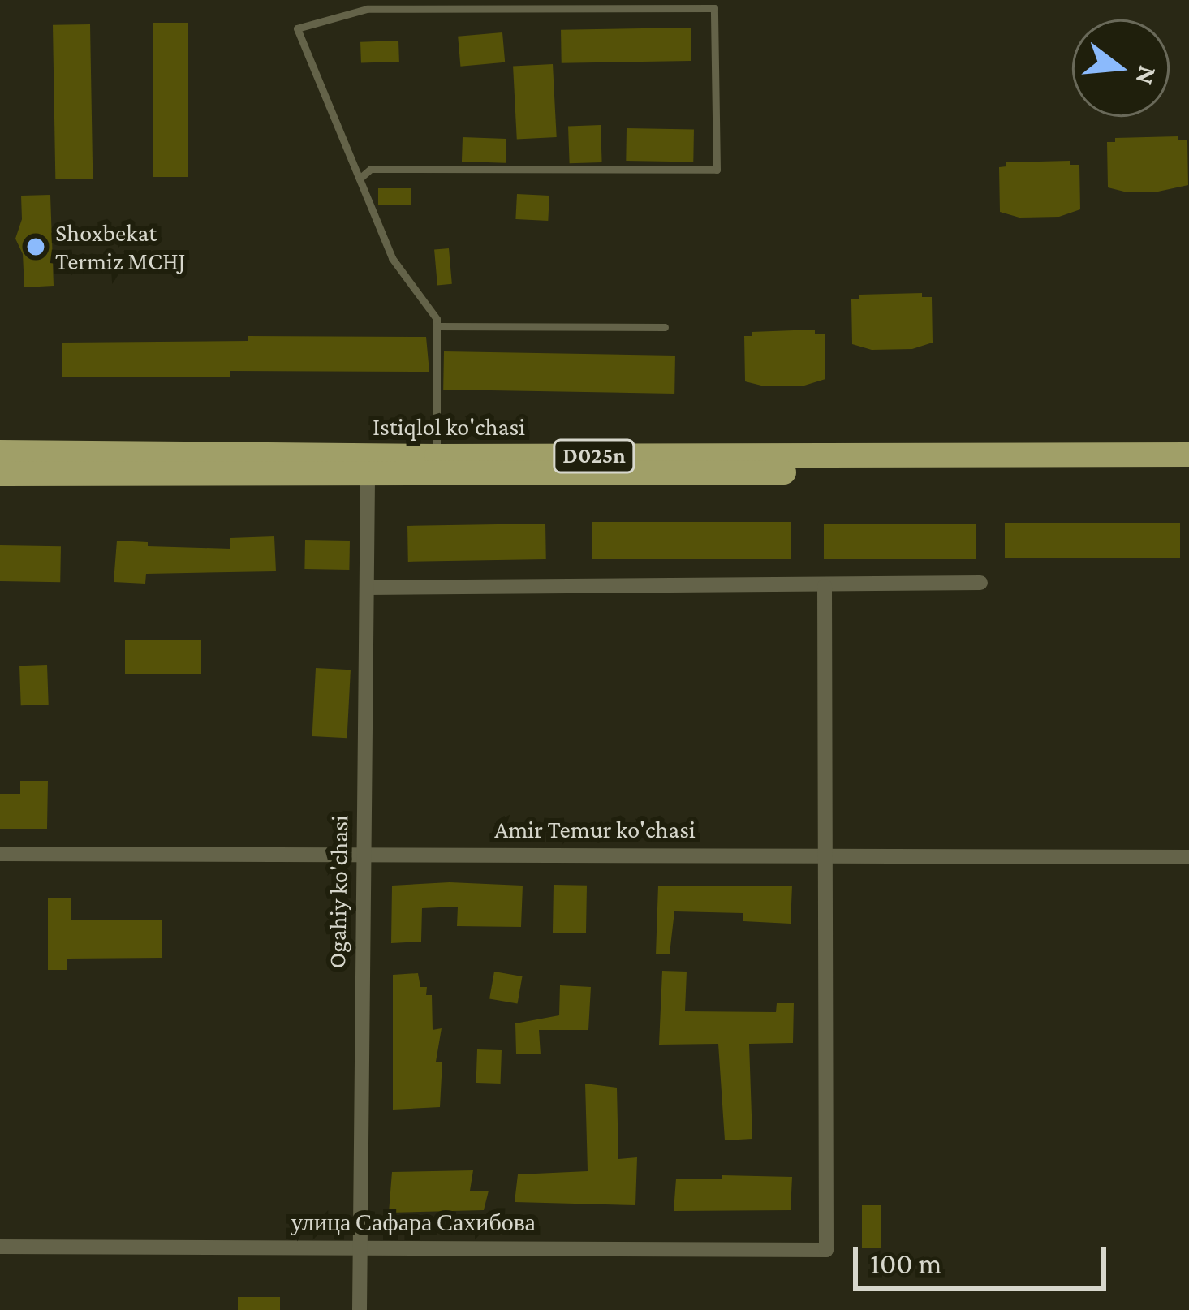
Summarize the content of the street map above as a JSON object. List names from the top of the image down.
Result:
{
  "streets": {
    "main road": ["Istiqlol ko'chasi", "D025n"],
    "street": ["Amir Temur ko'chasi", "Ogahiy ko'chasi", "улица Сафара Сахибова"]
  },
  "crossings": [
    ["Istiqlol ko'chasi", "Ogahiy ko'chasi"],
    ["Amir Temur ko'chasi", "Ogahiy ko'chasi"],
    ["Amir Temur ko'chasi", "улица Сафара Сахибова"],
    ["Ogahiy ko'chasi", "улица Сафара Сахибова"]
  ],
  "places": ["Shoxbekat Termiz MCHJ"],
  "scale_bar": "100 m",
  "north": "right"
}
